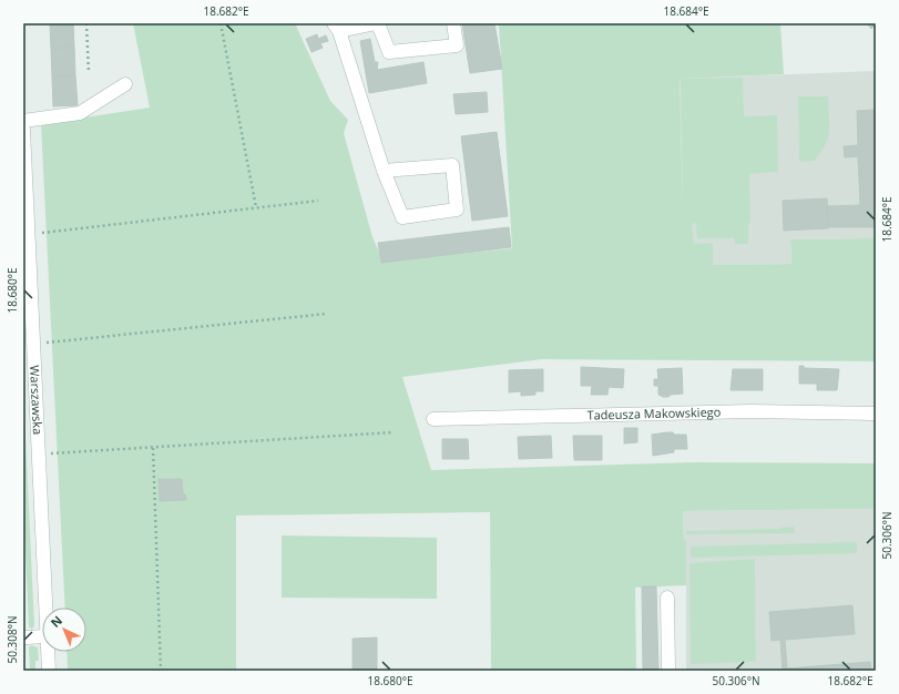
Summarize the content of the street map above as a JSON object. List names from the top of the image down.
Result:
{
  "streets": {
    "street": ["Warszawska", "Tadeusza Makowskiego"]
  },
  "north": "top left",
  "coordinates": [
    "18.682°E",
    "18.684°E",
    "18.680°E",
    "50.306°N",
    "50.308°N"
  ]
}
